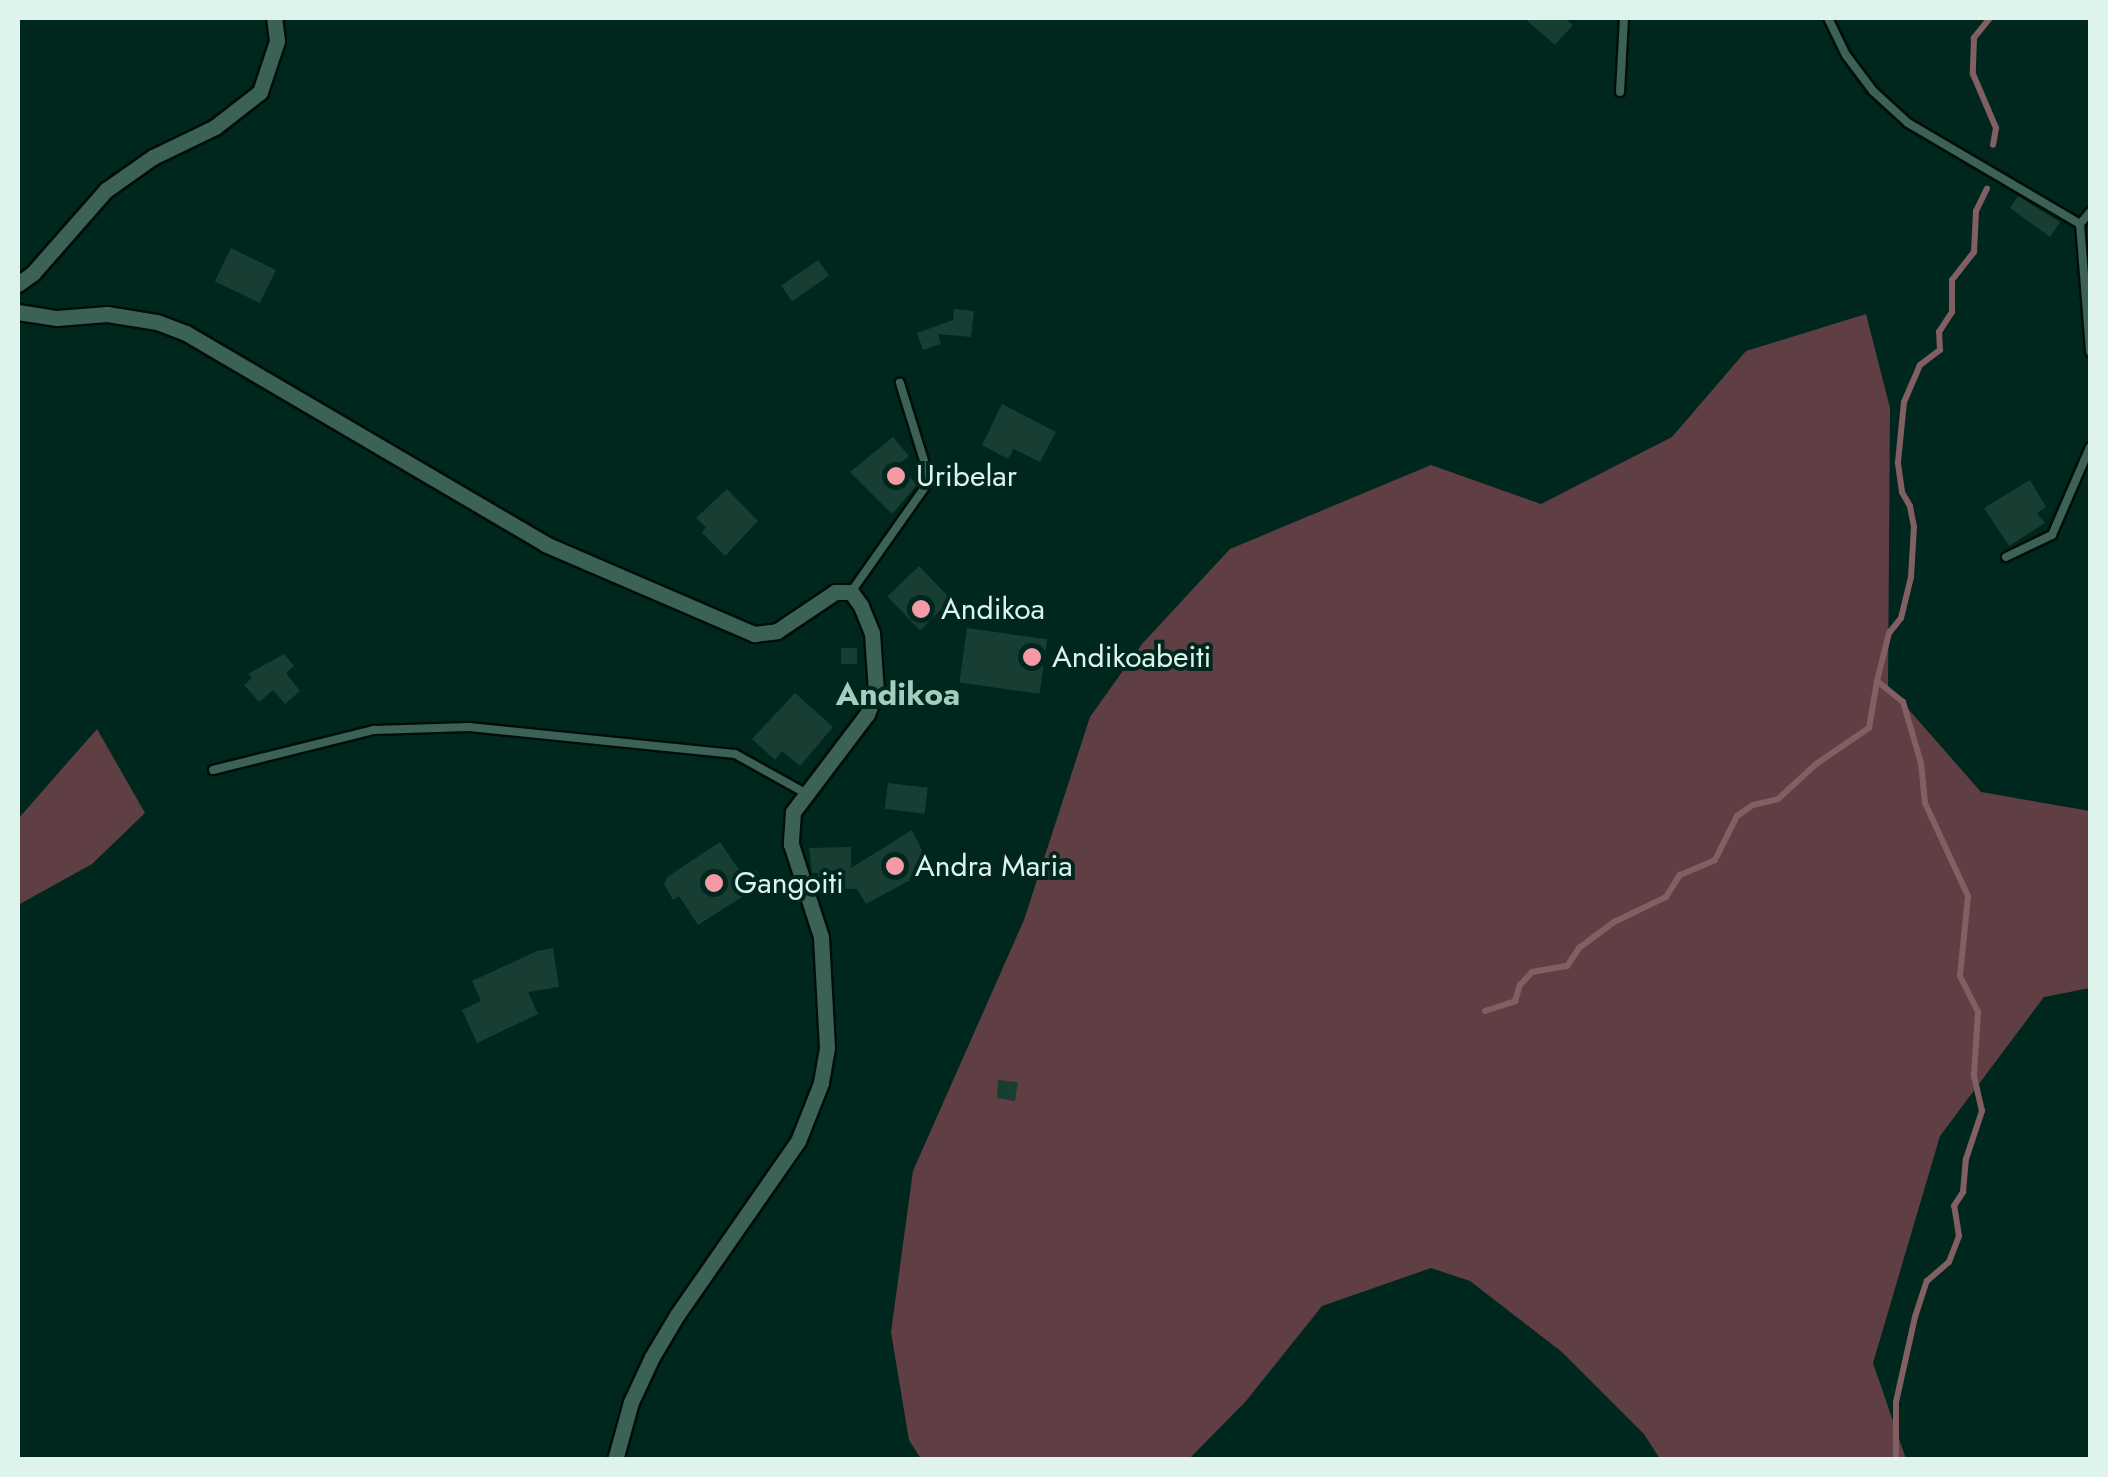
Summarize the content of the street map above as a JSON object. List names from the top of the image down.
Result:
{
  "districts": ["Andikoa"],
  "places": [
    "Uribelar",
    "Andikoa",
    "Andikoabeiti",
    "Andra Maria",
    "Gangoiti"
  ]
}
